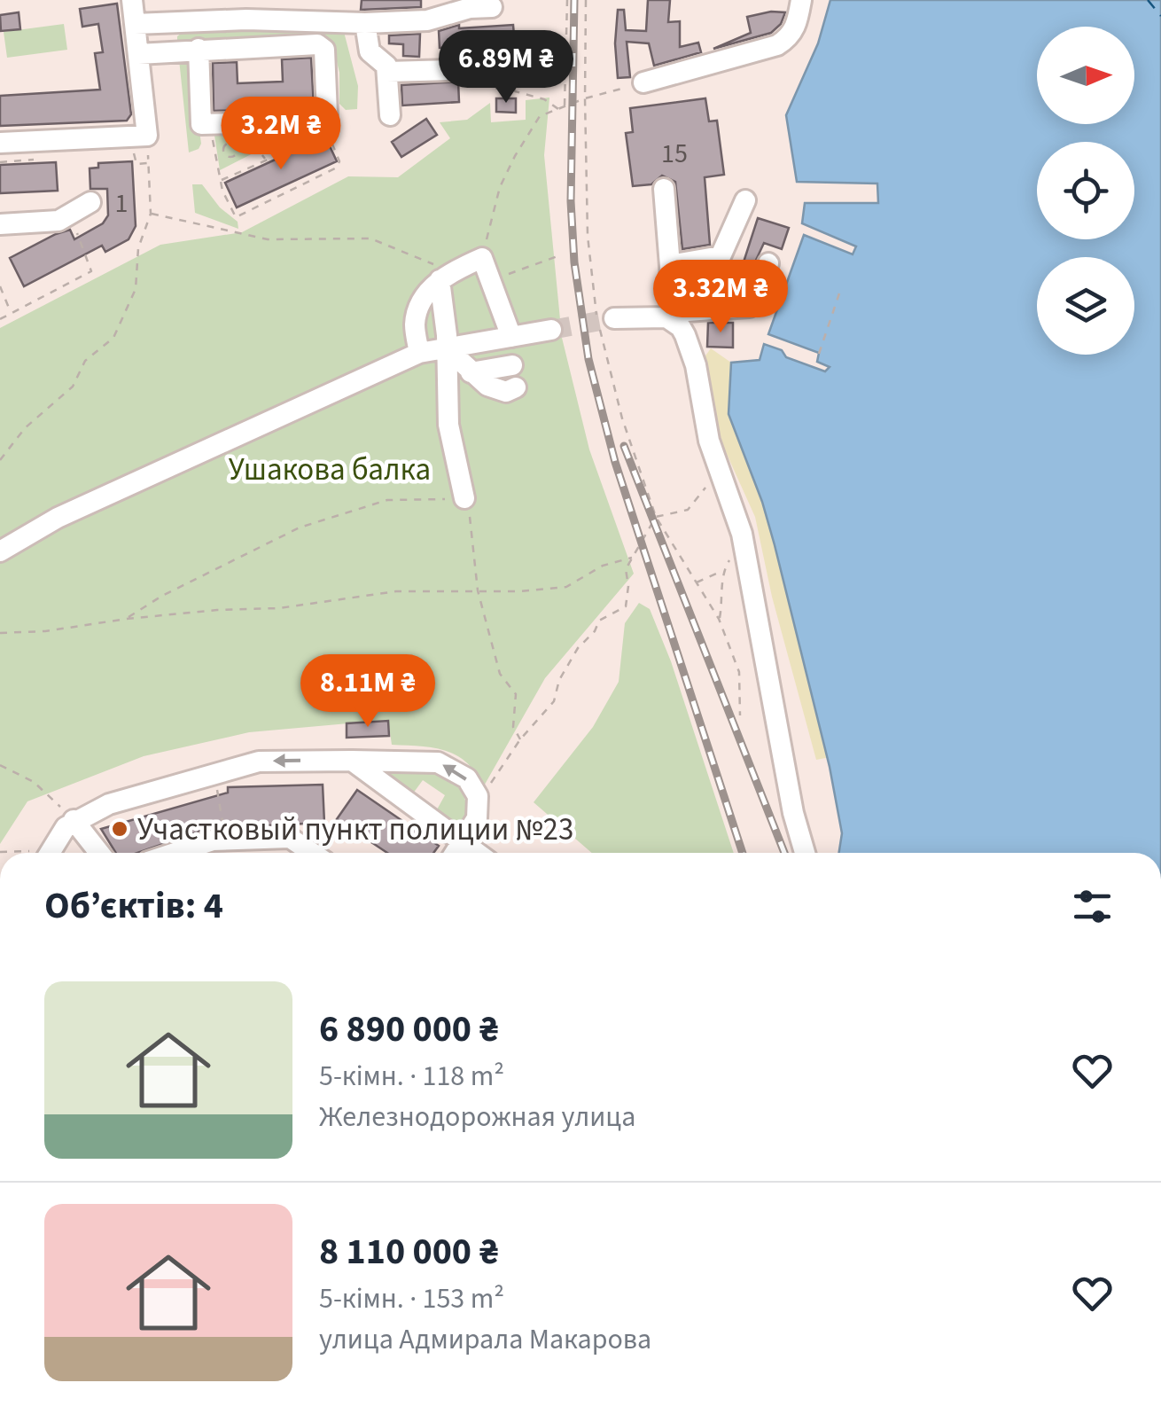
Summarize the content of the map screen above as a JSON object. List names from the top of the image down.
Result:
{
  "parks": ["Ушакова балка"],
  "places": ["Участковый пункт полиции №23"],
  "house_numbers": ["15", "1"],
  "north": "right",
  "page": {
    "price": [
      "6.89M ₴",
      "3.2M ₴",
      "3.32M ₴",
      "8.11M ₴"
    ],
    "heading": "Об’єктів: 4",
    "list": [
      {
        "name": "6 890 000 ₴",
        "note": "5-кімн. · 118 m² · Железнодорожная улица"
      },
      {
        "name": "8 110 000 ₴",
        "note": "5-кімн. · 153 m² · улица Адмирала Макарова"
      }
    ]
  }
}
